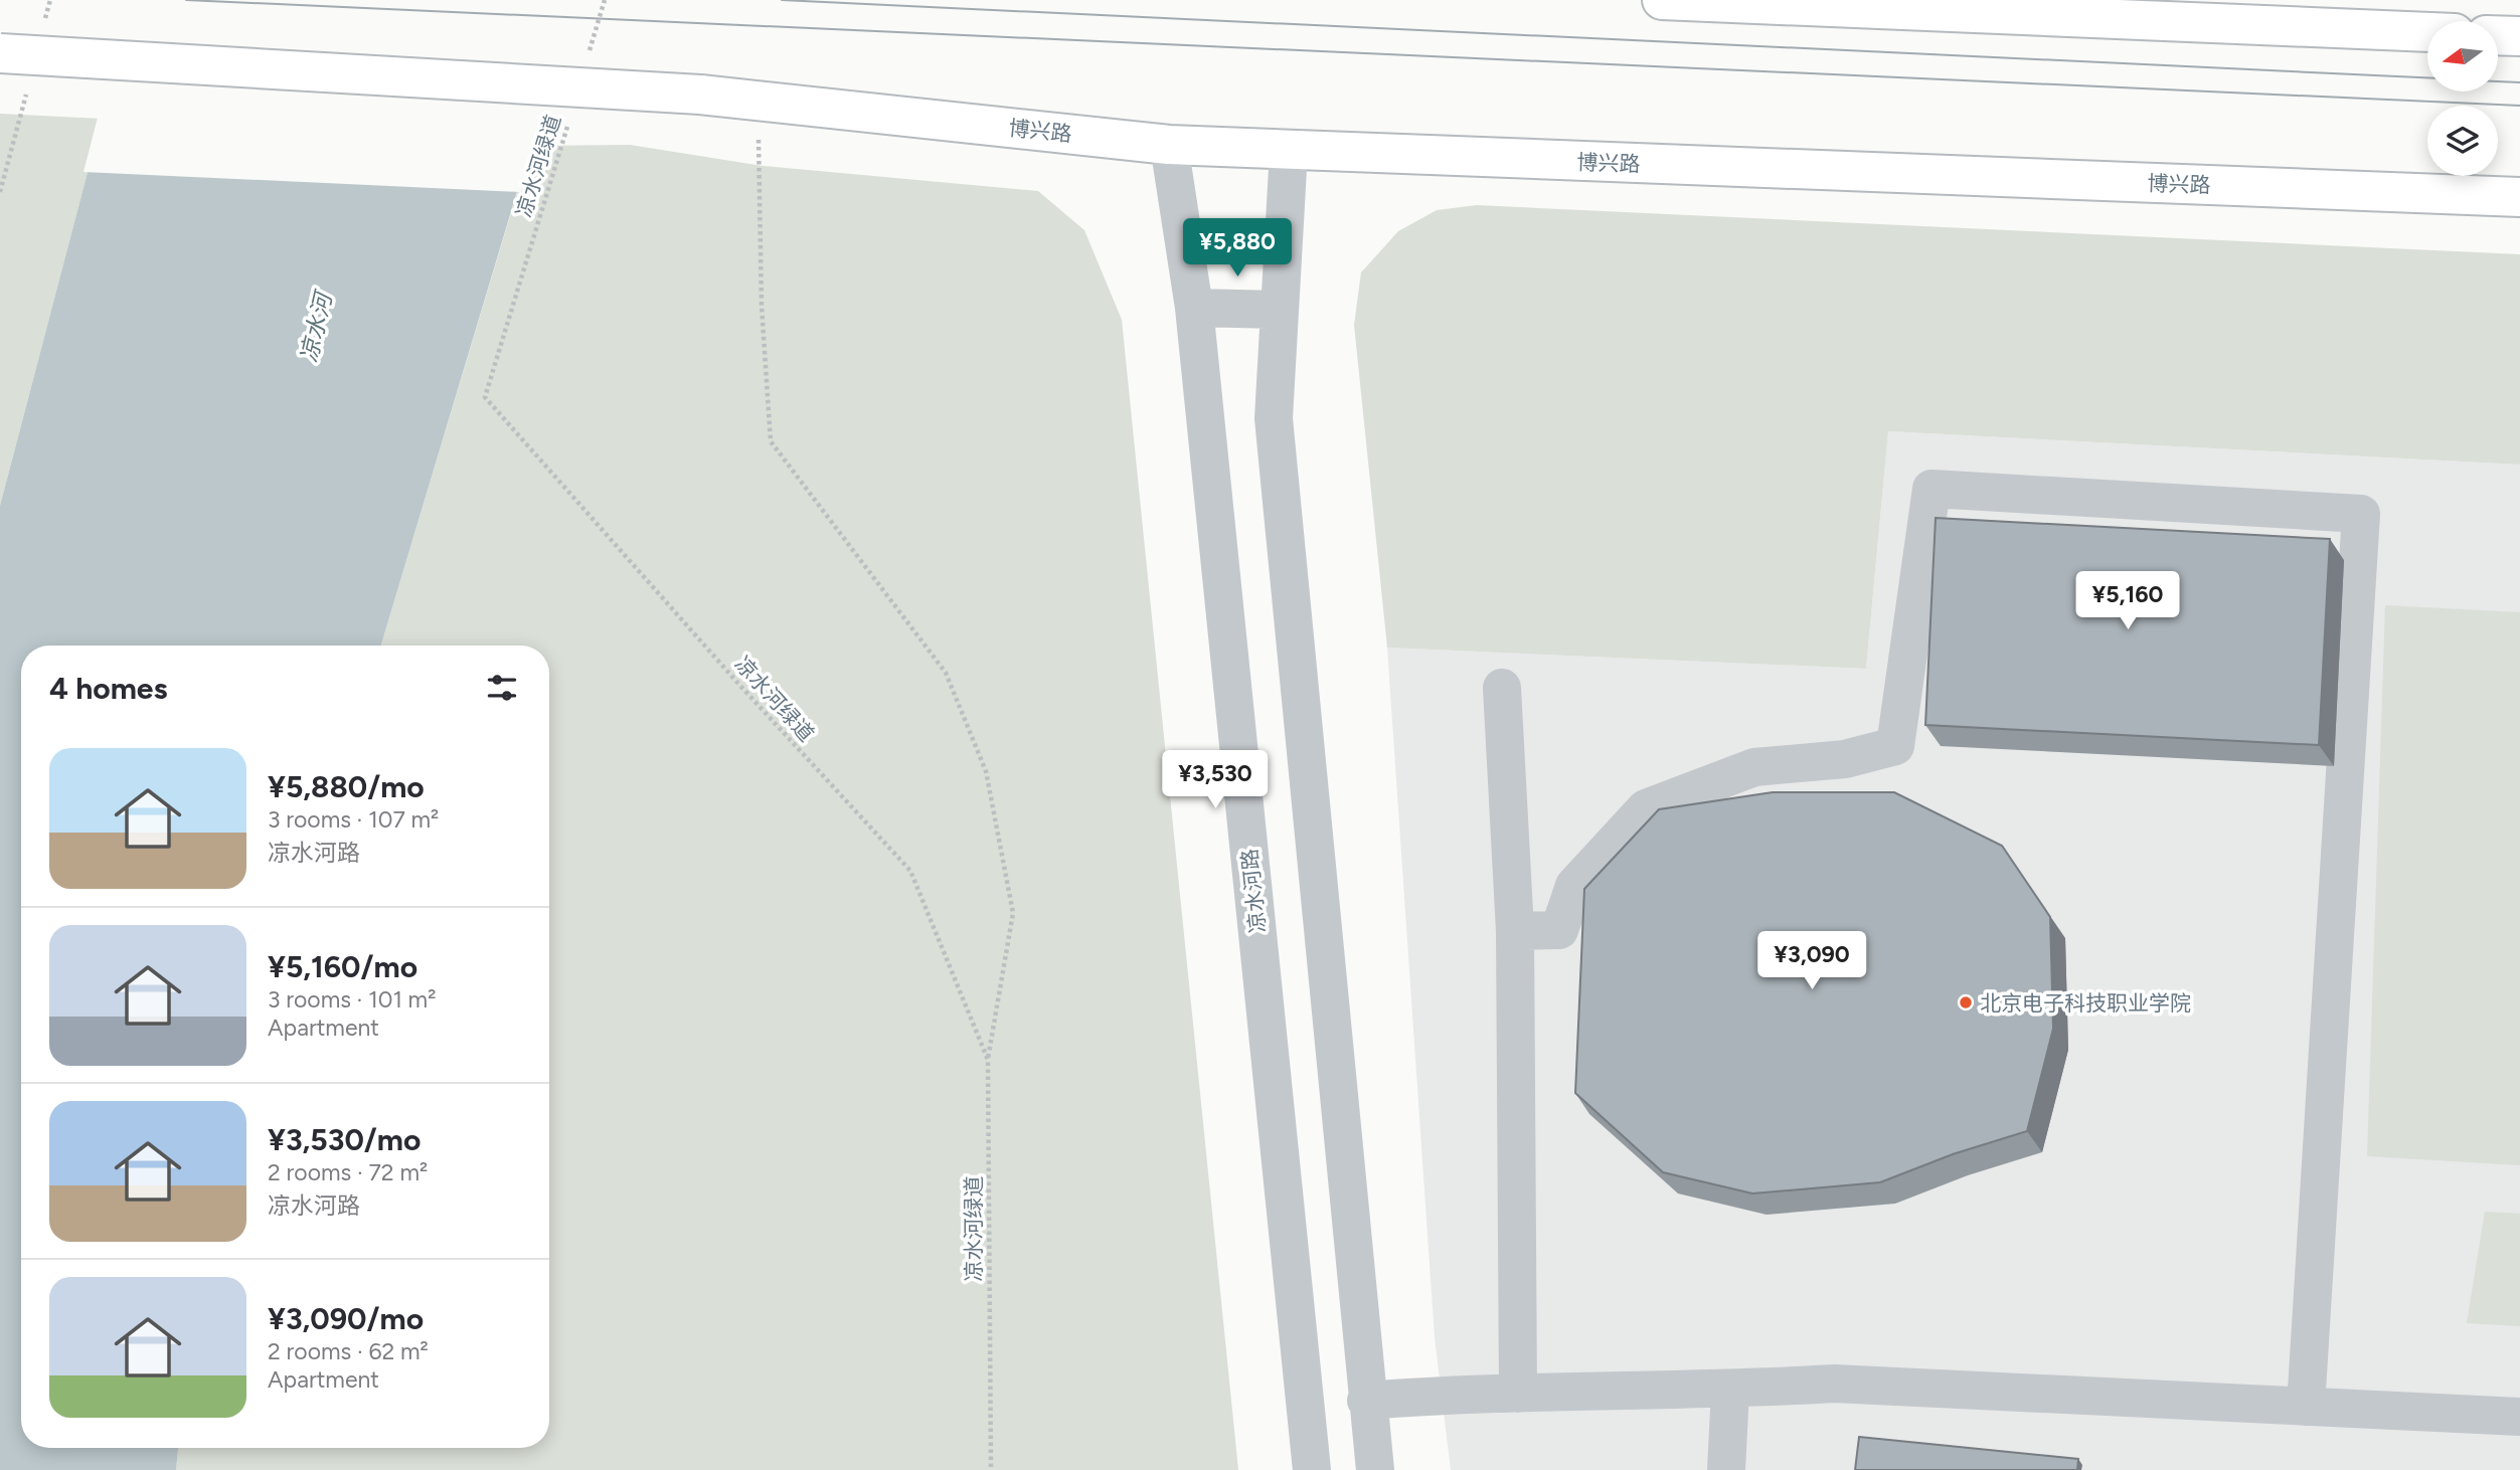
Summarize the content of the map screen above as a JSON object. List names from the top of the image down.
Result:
{
  "streets": {
    "main road": ["博兴路"],
    "street": ["凉水河路"],
    "path": ["凉水河绿道"]
  },
  "crossings": [
    ["博兴路", "凉水河路"]
  ],
  "water": ["凉水河"],
  "places": ["北京电子科技职业学院"],
  "north": "left",
  "page": {
    "price": [
      "¥5,880",
      "¥5,160",
      "¥3,530",
      "¥3,090"
    ],
    "heading": "4 homes",
    "list": [
      {
        "name": "¥5,880/mo",
        "note": "3 rooms · 107 m² · 凉水河路"
      },
      {
        "name": "¥5,160/mo",
        "note": "3 rooms · 101 m² · Apartment"
      },
      {
        "name": "¥3,530/mo",
        "note": "2 rooms · 72 m² · 凉水河路"
      },
      {
        "name": "¥3,090/mo",
        "note": "2 rooms · 62 m² · Apartment"
      }
    ]
  }
}
